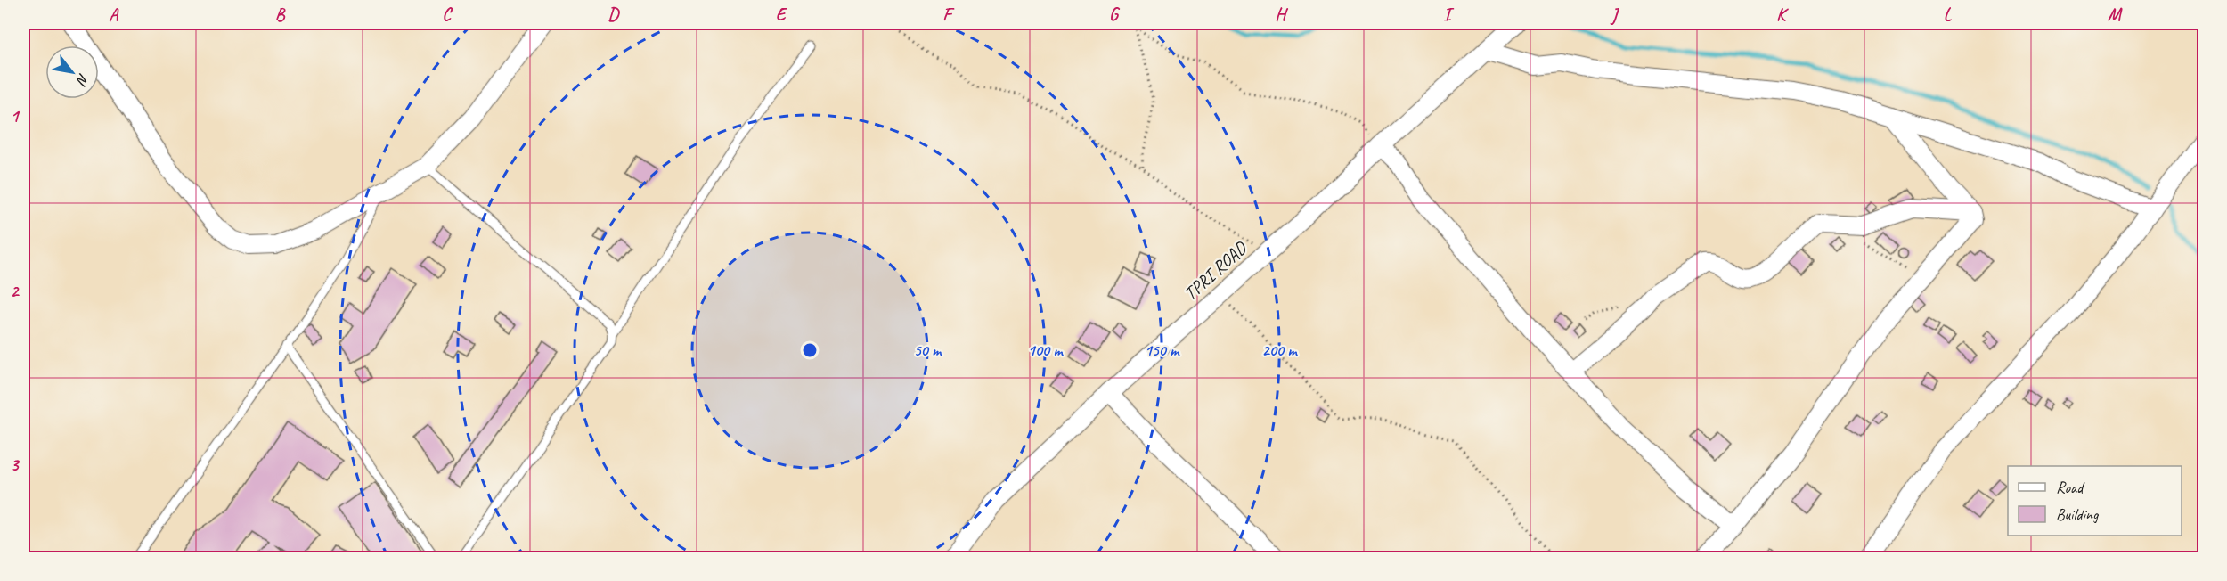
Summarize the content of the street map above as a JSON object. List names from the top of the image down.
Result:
{
  "streets": {
    "street": ["TPRI ROAD"]
  },
  "legend": ["Road", "Building"],
  "north": "bottom right",
  "grid": {
    "columns": [
      "A",
      "B",
      "C",
      "D",
      "E",
      "F",
      "G",
      "H",
      "I",
      "J",
      "K",
      "L",
      "M"
    ],
    "rows": ["1", "2", "3"]
  },
  "rings": [
    "50 m",
    "100 m",
    "150 m",
    "200 m"
  ]
}
